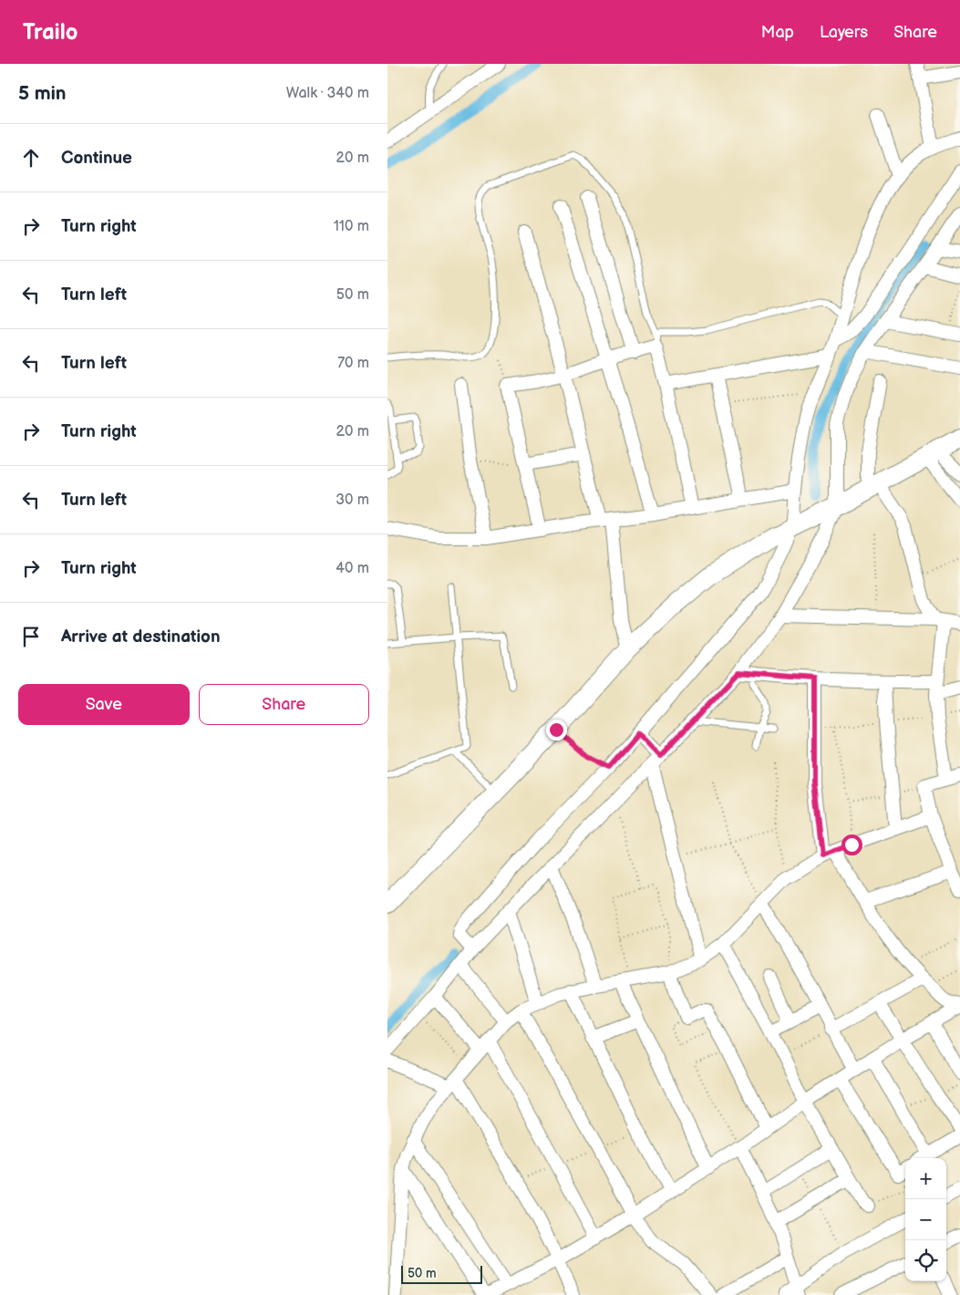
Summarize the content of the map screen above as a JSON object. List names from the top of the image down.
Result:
{
  "scale_bar": "50 m",
  "page": {
    "header": "Trailo",
    "nav": ["Map", "Layers", "Share"],
    "heading": ["5 min", "Walk · 340 m"],
    "list": [
      ["Continue", "20 m"],
      ["Turn right", "110 m"],
      ["Turn left", "50 m"],
      ["Turn left", "70 m"],
      ["Turn right", "20 m"],
      ["Turn left", "30 m"],
      ["Turn right", "40 m"],
      "Arrive at destination"
    ],
    "buttons": ["Save", "Share"],
    "map_buttons": ["+", "−"],
    "scale": "50 m"
  }
}
